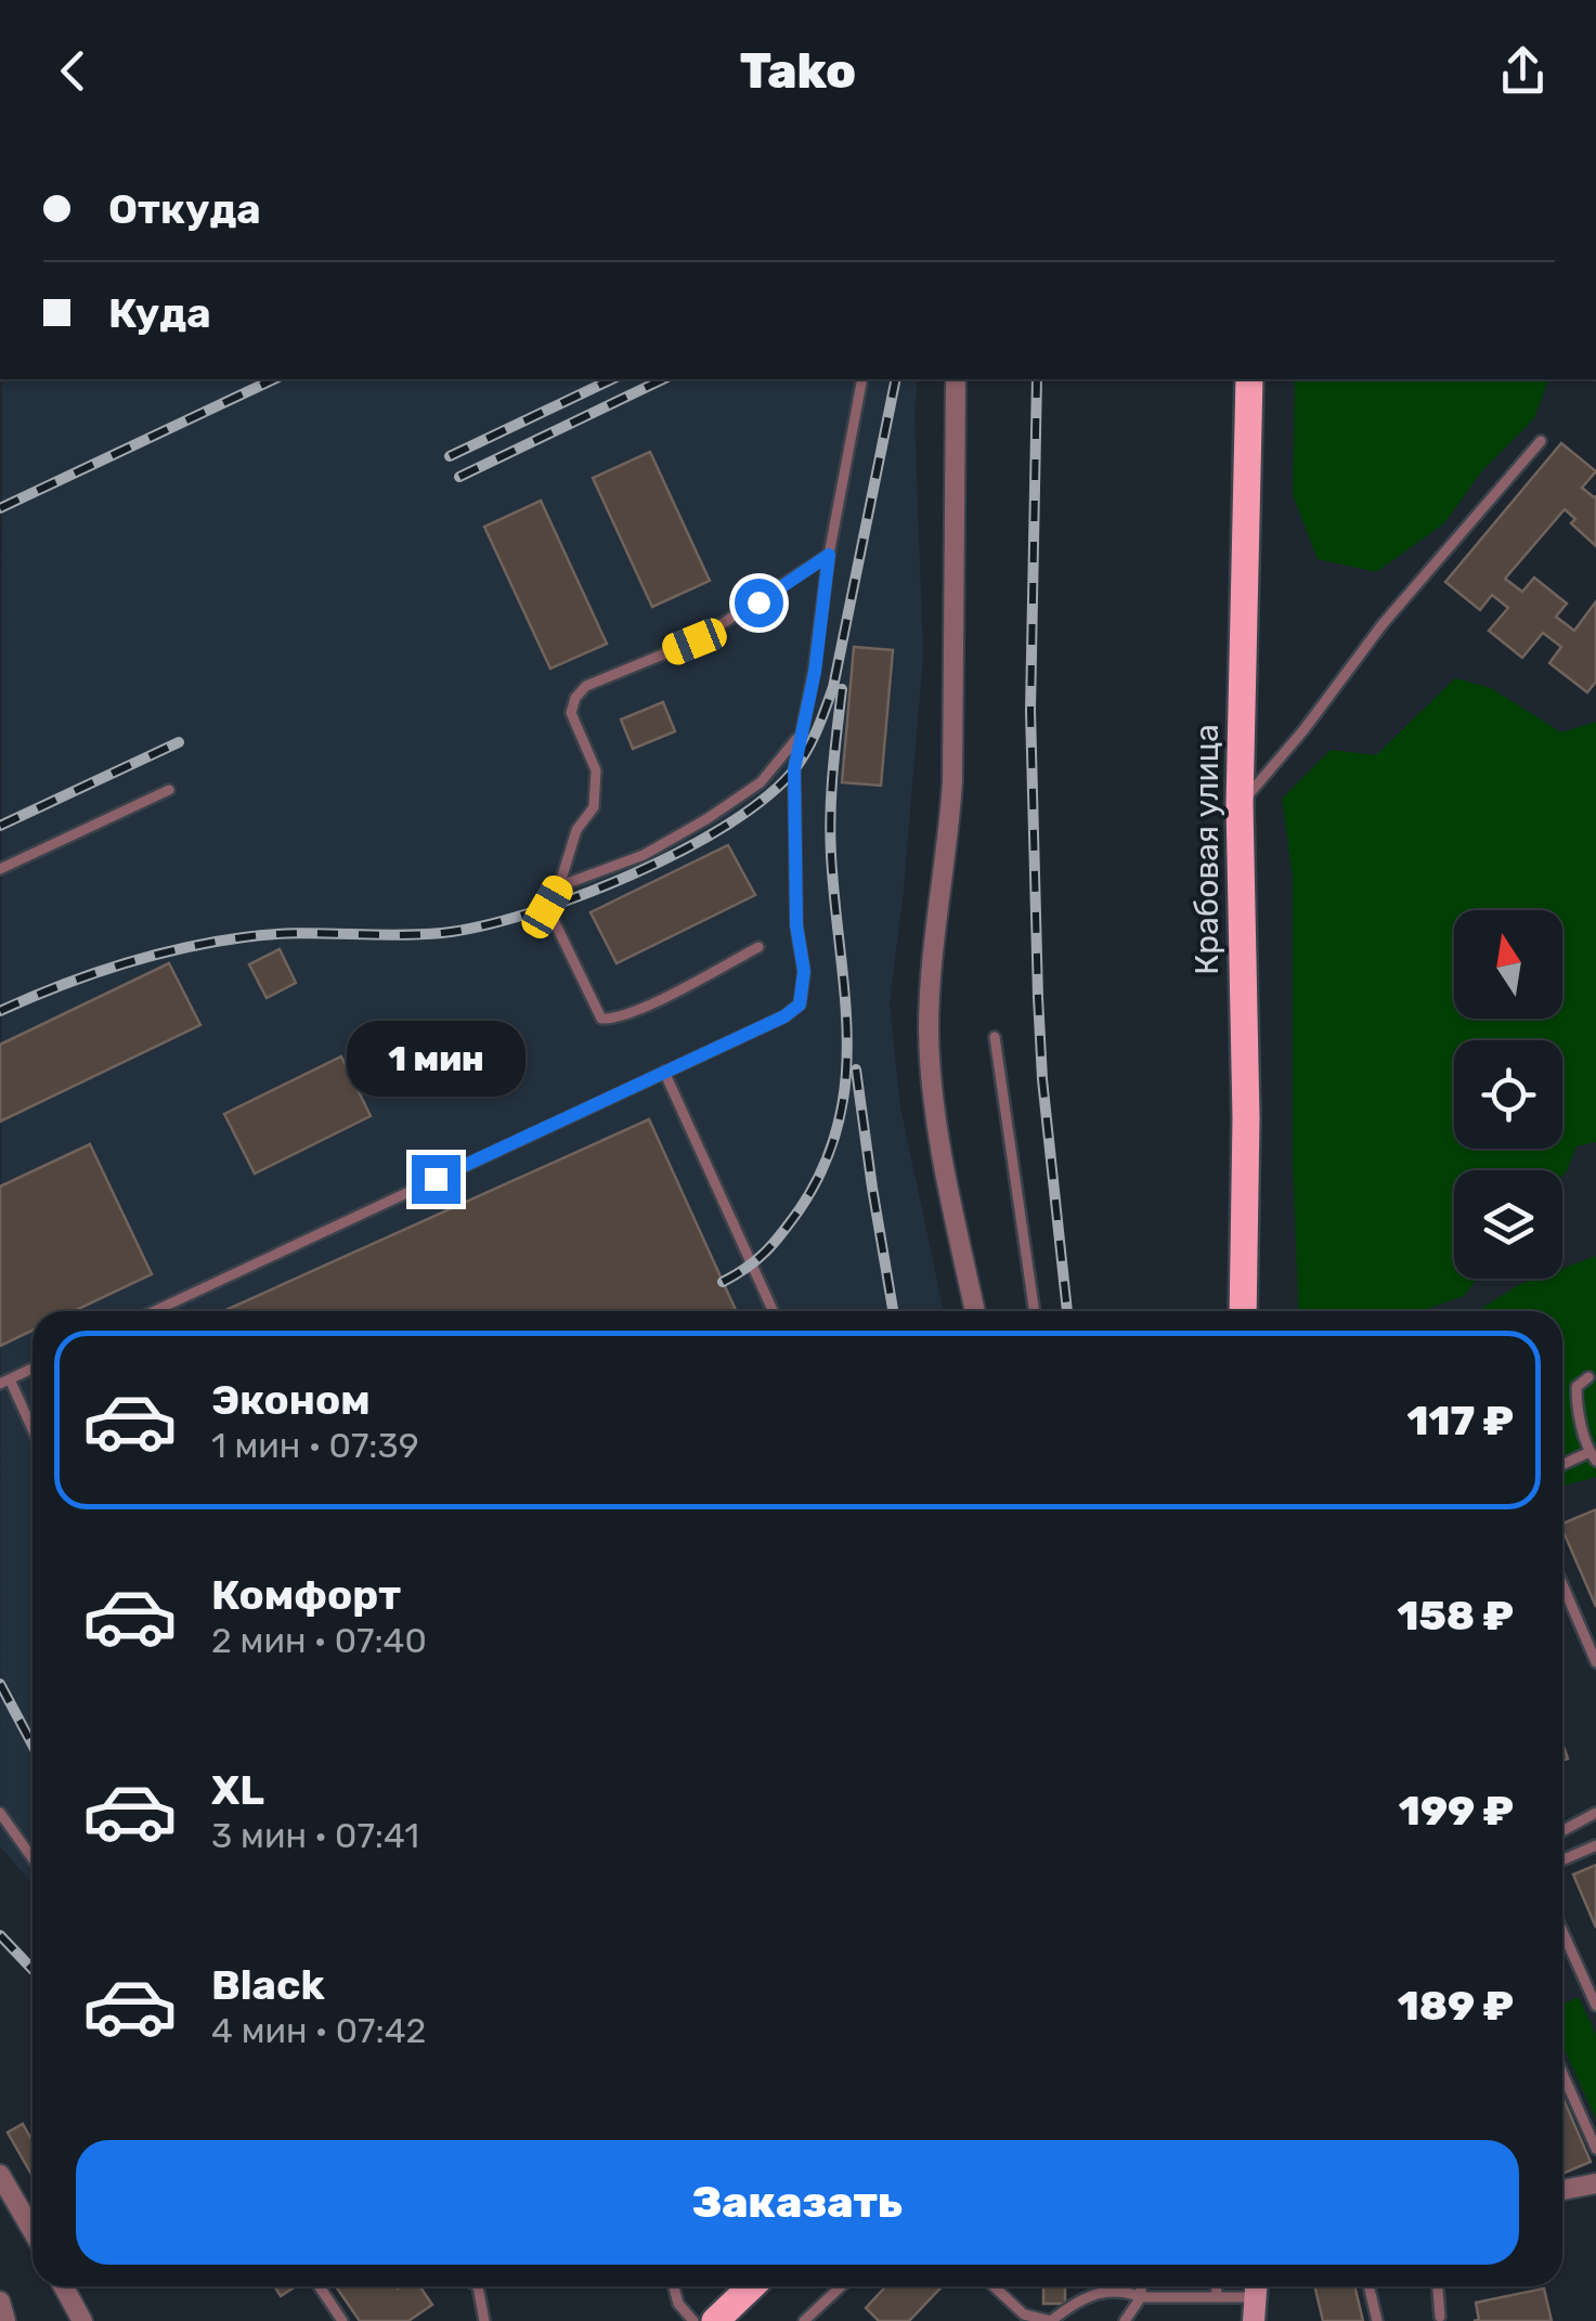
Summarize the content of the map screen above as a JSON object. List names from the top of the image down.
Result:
{
  "streets": {
    "main road": ["Крабовая улица"]
  },
  "north": "top",
  "page": {
    "header": "Tako",
    "banner": ["Откуда", "Куда"],
    "bubble": "1 мин",
    "list": [
      {
        "name": "Эконом",
        "note": "1 мин · 07:39",
        "value": "117 ₽"
      },
      {
        "name": "Комфорт",
        "note": "2 мин · 07:40",
        "value": "158 ₽"
      },
      {
        "name": "XL",
        "note": "3 мин · 07:41",
        "value": "199 ₽"
      },
      {
        "name": "Black",
        "note": "4 мин · 07:42",
        "value": "189 ₽"
      }
    ],
    "buttons": "Заказать"
  }
}
